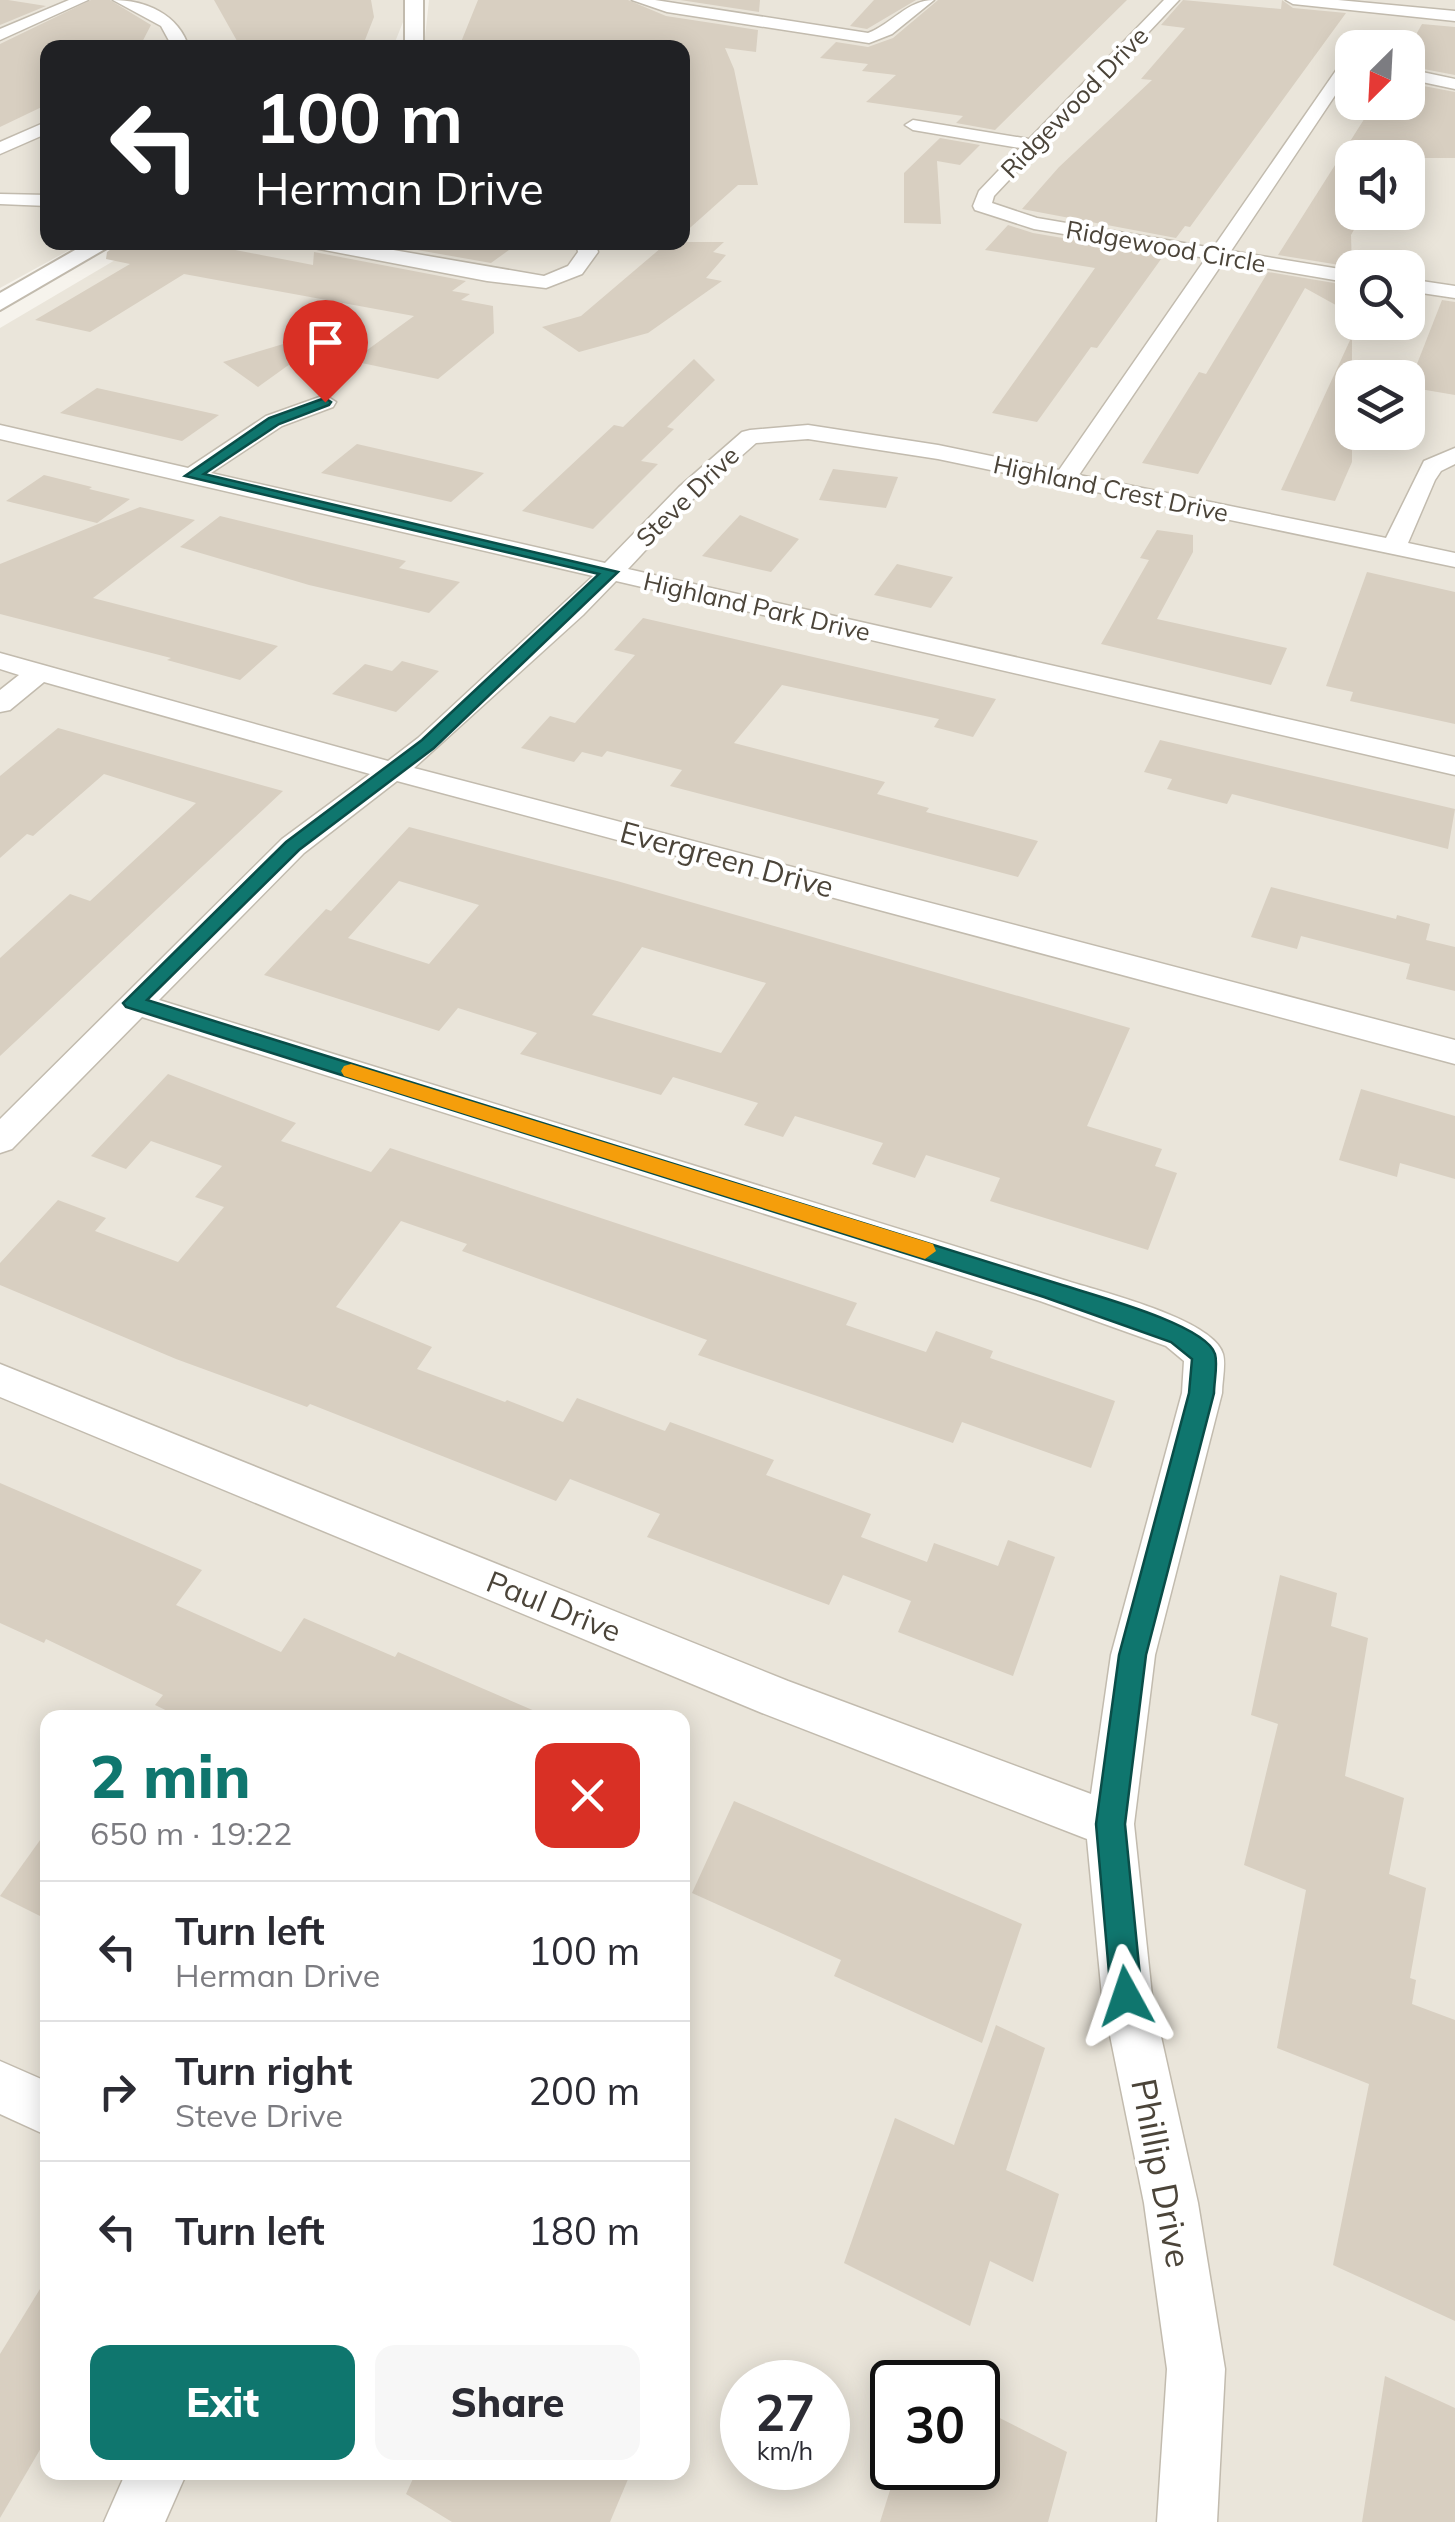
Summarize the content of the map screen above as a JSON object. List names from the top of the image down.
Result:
{
  "streets": {
    "street": [
      "Ridgewood Drive",
      "Ridgewood Circle",
      "Highland Crest Drive",
      "Steve Drive",
      "Highland Park Drive",
      "Evergreen Drive",
      "Paul Drive",
      "Phillip Drive"
    ]
  },
  "crossings": [
    ["Ridgewood Drive", "Ridgewood Circle"],
    ["Highland Crest Drive", "Steve Drive"],
    ["Steve Drive", "Highland Park Drive"],
    ["Steve Drive", "Evergreen Drive"],
    ["Steve Drive", "Phillip Drive"],
    ["Paul Drive", "Phillip Drive"]
  ],
  "north": "bottom left",
  "page": {
    "turn": ["100 m", "Herman Drive"],
    "heading": ["2 min", "650 m · 19:22"],
    "list": [
      {
        "name": "Turn left",
        "note": "Herman Drive",
        "value": "100 m"
      },
      {
        "name": "Turn right",
        "note": "Steve Drive",
        "value": "200 m"
      },
      {
        "name": "Turn left",
        "value": "180 m"
      }
    ],
    "buttons": ["Exit", "Share"],
    "speed": "27 km/h",
    "limit": "30"
  }
}
